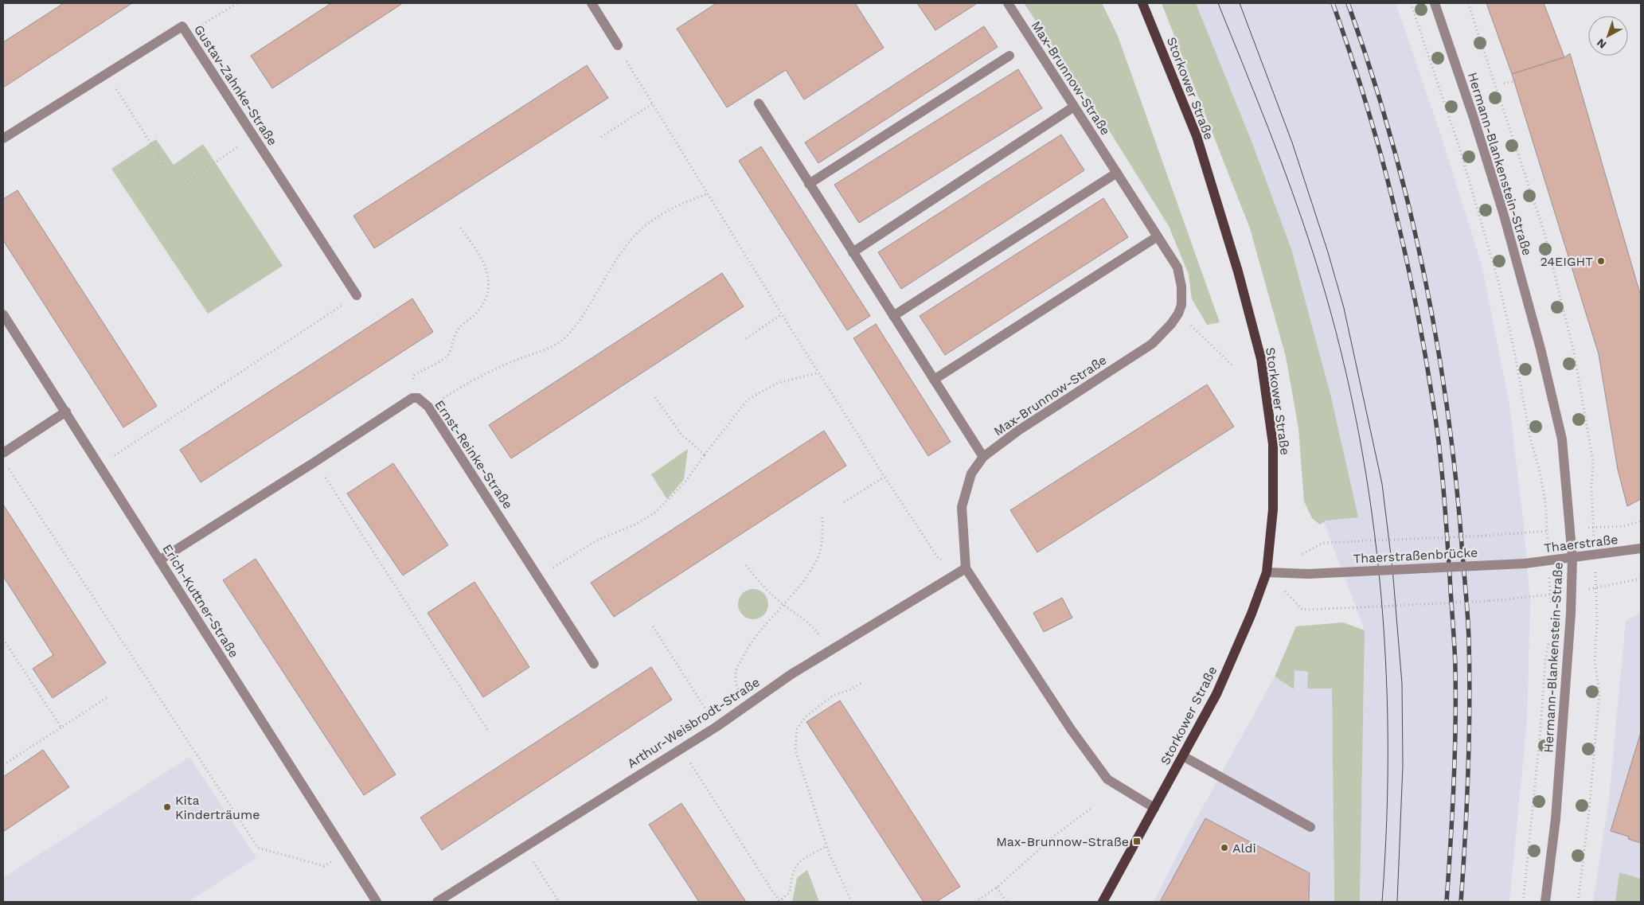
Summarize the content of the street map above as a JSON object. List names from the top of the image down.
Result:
{
  "streets": {
    "main road": ["Storkower Straße"],
    "street": [
      "Max-Brunnow-Straße",
      "Gustav-Zahnke-Straße",
      "Hermann-Blankenstein-Straße",
      "Ernst-Reinke-Straße",
      "Thaerstraße",
      "Thaerstraßenbrücke",
      "Erich-Kuttner-Straße",
      "Arthur-Weisbrodt-Straße"
    ]
  },
  "crossings": [
    ["Max-Brunnow-Straße", "Storkower Straße"],
    ["Max-Brunnow-Straße", "Arthur-Weisbrodt-Straße"],
    ["Storkower Straße", "Thaerstraßenbrücke"],
    ["Hermann-Blankenstein-Straße", "Thaerstraße"],
    ["Thaerstraße", "Thaerstraßenbrücke"]
  ],
  "places": {
    "other": ["24EIGHT", "Kita Kinderträume", "Aldi"],
    "transit": ["Max-Brunnow-Straße"]
  },
  "north": "bottom left"
}
